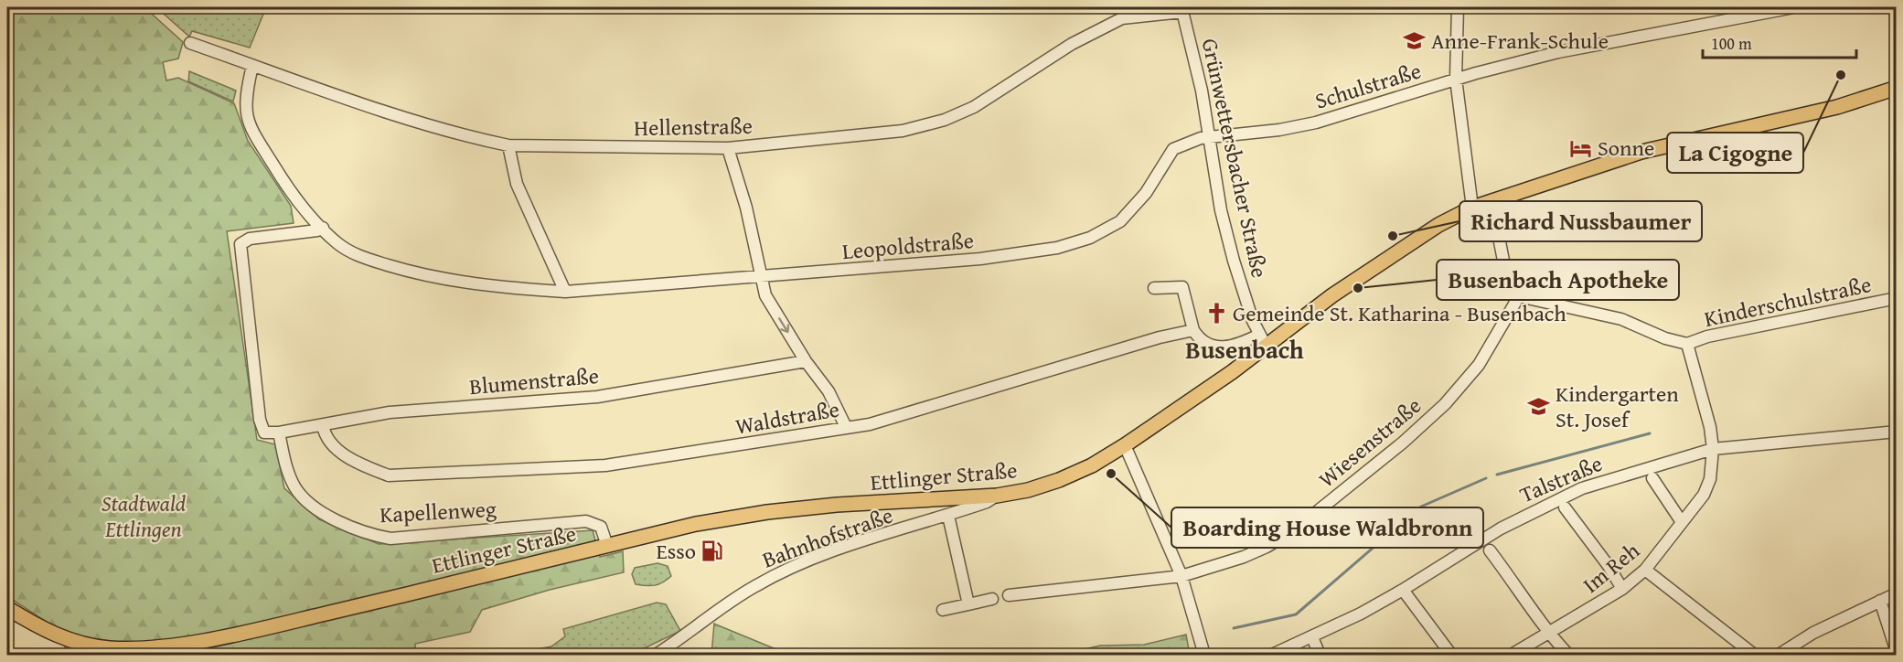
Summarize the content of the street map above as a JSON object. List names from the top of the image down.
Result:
{
  "streets": {
    "main road": ["Ettlinger Straße"],
    "street": [
      "Schulstraße",
      "Hellenstraße",
      "Grünwettersbacher Straße",
      "Leopoldstraße",
      "Kinderschulstraße",
      "Blumenstraße",
      "Waldstraße",
      "Wiesenstraße",
      "Talstraße",
      "Kapellenweg",
      "Bahnhofstraße",
      "Im Reh"
    ]
  },
  "crossings": [
    ["Schulstraße", "Grünwettersbacher Straße"],
    ["Schulstraße", "Leopoldstraße"],
    ["Hellenstraße", "Grünwettersbacher Straße"],
    ["Hellenstraße", "Leopoldstraße"],
    ["Grünwettersbacher Straße", "Leopoldstraße"],
    ["Grünwettersbacher Straße", "Ettlinger Straße"],
    ["Leopoldstraße", "Blumenstraße"],
    ["Kinderschulstraße", "Wiesenstraße"],
    ["Kinderschulstraße", "Talstraße"],
    ["Kinderschulstraße", "Im Reh"],
    ["Blumenstraße", "Waldstraße"],
    ["Blumenstraße", "Kapellenweg"],
    ["Ettlinger Straße", "Kapellenweg"],
    ["Ettlinger Straße", "Bahnhofstraße"],
    ["Talstraße", "Im Reh"]
  ],
  "districts": ["Busenbach"],
  "parks": ["Stadtwald Ettlingen"],
  "places": {
    "school or university": ["Anne-Frank-Schule", "Kindergarten St. Josef"],
    "other": [
      "La Cigogne",
      "Richard Nussbaumer",
      "Busenbach Apotheke",
      "Boarding House Waldbronn"
    ],
    "hotel": ["Sonne"],
    "church": ["Gemeinde St. Katharina - Busenbach"],
    "fuel station": ["Esso"]
  },
  "scale_bar": "100 m"
}
